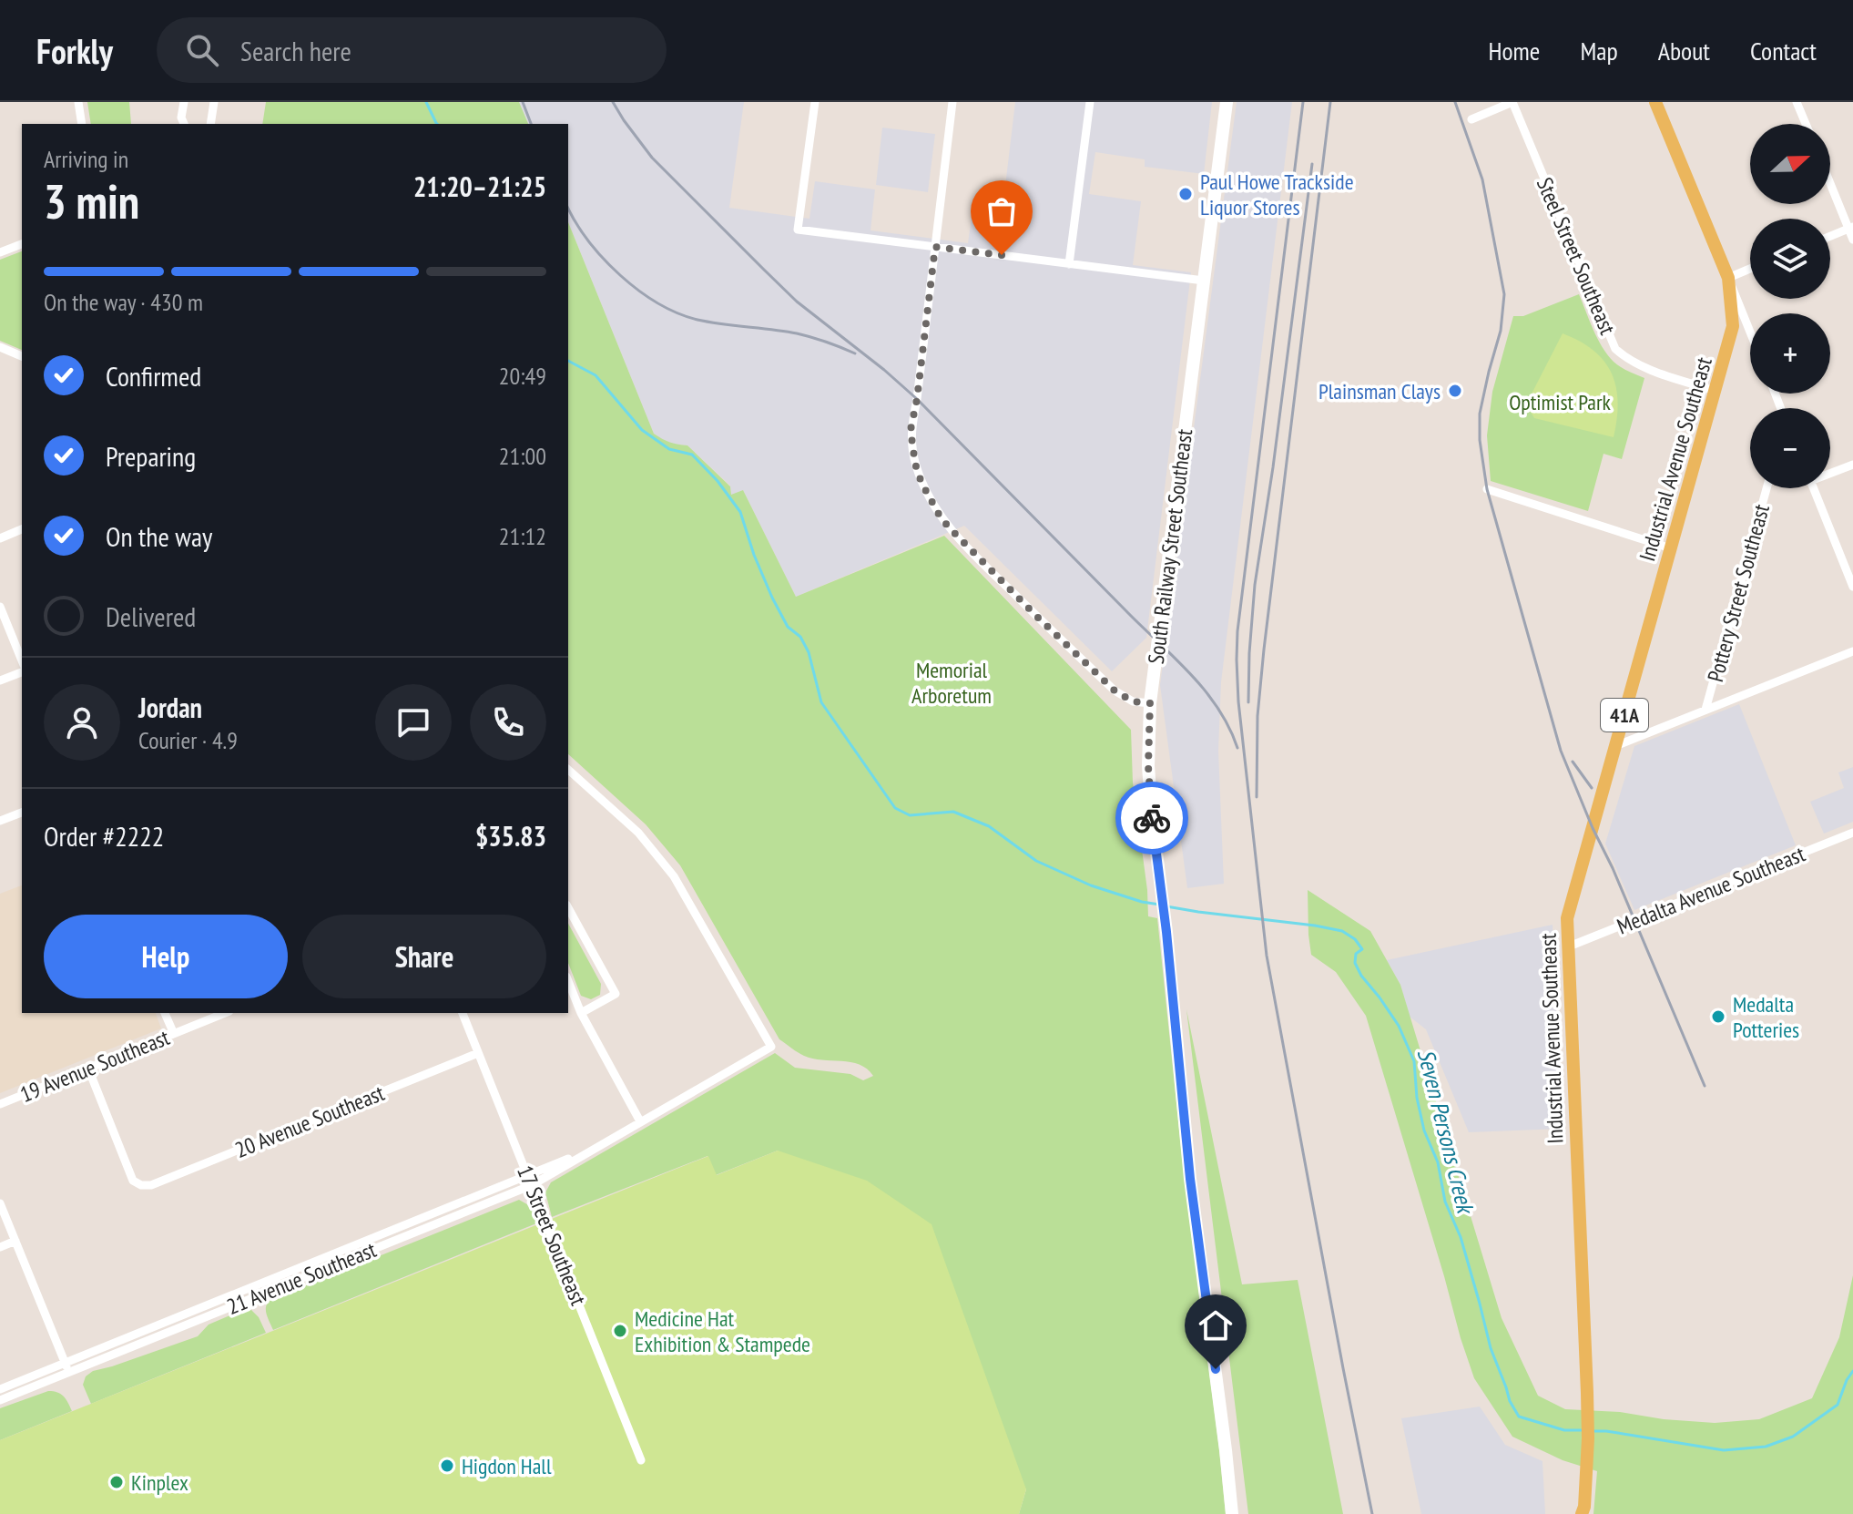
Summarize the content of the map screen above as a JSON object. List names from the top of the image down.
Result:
{
  "streets": {
    "main road": ["Industrial Avenue Southeast", "41A"],
    "street": [
      "Steel Street Southeast",
      "South Railway Street Southeast",
      "Pottery Street Southeast",
      "Medalta Avenue Southeast",
      "19 Avenue Southeast",
      "20 Avenue Southeast",
      "17 Street Southeast",
      "21 Avenue Southeast"
    ]
  },
  "crossings": [
    ["Steel Street Southeast", "Industrial Avenue Southeast"],
    ["Industrial Avenue Southeast", "41A"],
    ["Industrial Avenue Southeast", "Medalta Avenue Southeast"],
    ["19 Avenue Southeast", "20 Avenue Southeast"],
    ["20 Avenue Southeast", "17 Street Southeast"],
    ["17 Street Southeast", "21 Avenue Southeast"]
  ],
  "water": ["Seven Persons Creek"],
  "parks": ["Optimist Park", "Memorial Arboretum"],
  "places": [
    "Paul Howe Trackside Liquor Stores",
    "Plainsman Clays",
    "Medalta Potteries",
    "Medicine Hat Exhibition & Stampede",
    "Higdon Hall",
    "Kinplex"
  ],
  "north": "right",
  "page": {
    "header": "Forkly",
    "search": "Search here",
    "nav": [
      "Home",
      "Map",
      "About",
      "Contact"
    ],
    "map_buttons": ["+", "−"],
    "heading": ["3 min", "Arriving in", "21:20–21:25"],
    "panel": [
      "Jordan",
      "Courier · 4.9",
      "Order #2222",
      "$35.83"
    ],
    "bar": "On the way · 430 m",
    "list": [
      ["Confirmed", "20:49"],
      ["Preparing", "21:00"],
      ["On the way", "21:12"],
      "Delivered"
    ],
    "buttons": ["Help", "Share"]
  }
}
